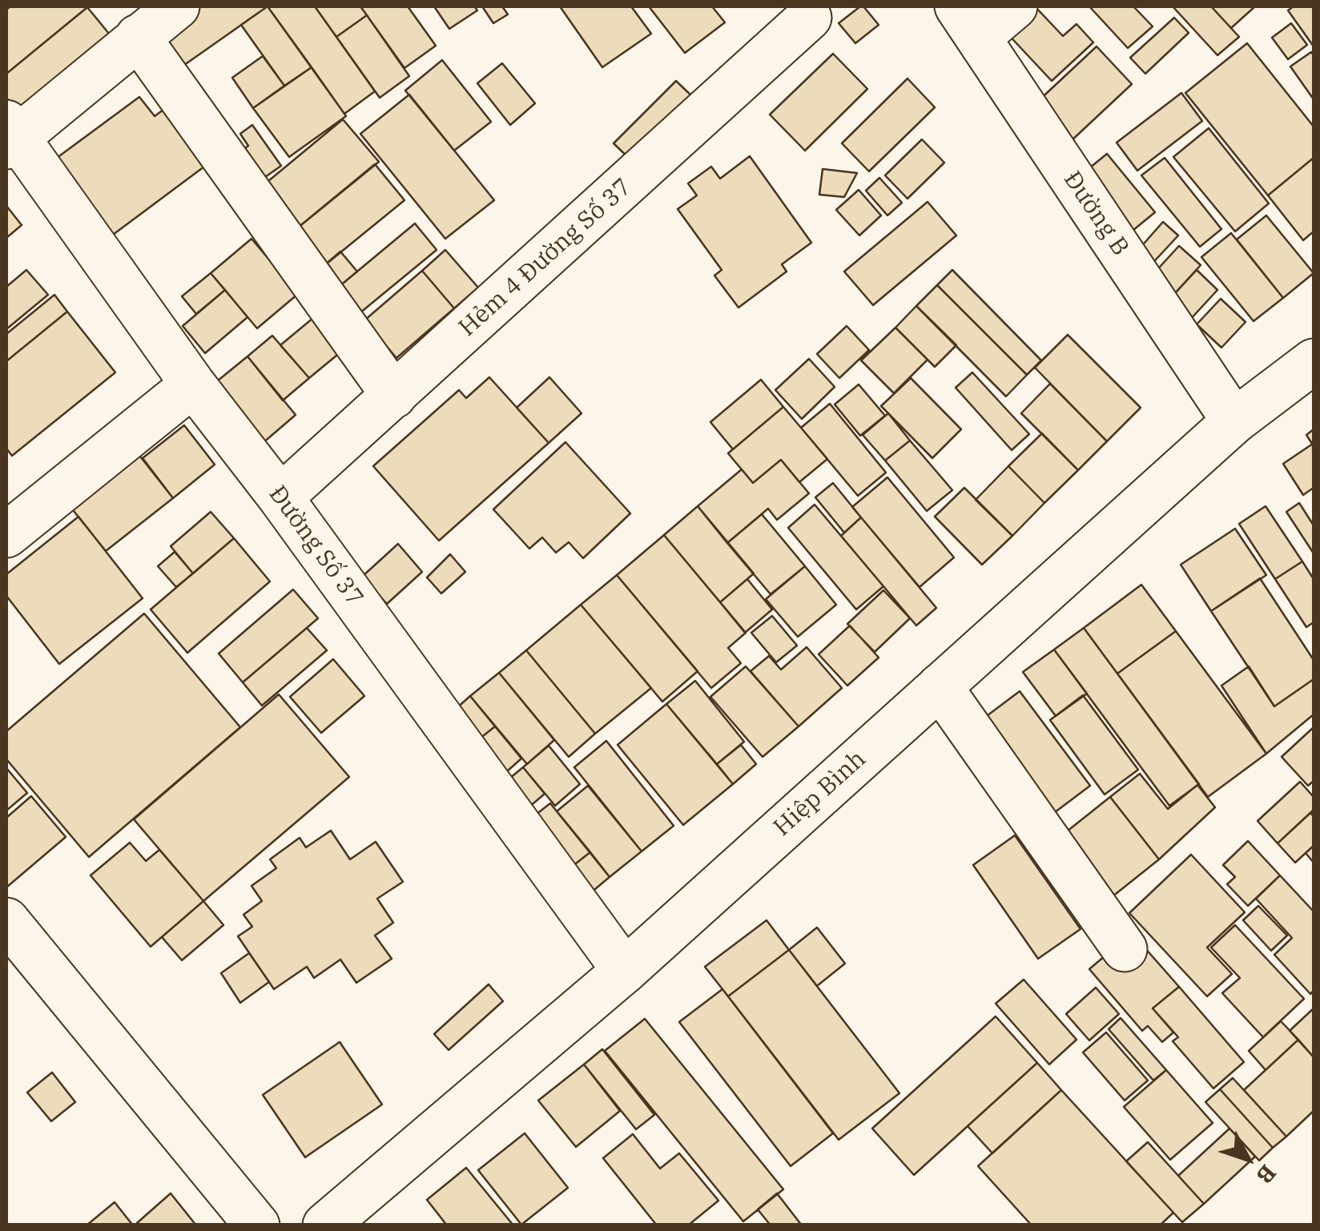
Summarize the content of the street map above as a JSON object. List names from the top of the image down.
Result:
{
  "streets": {
    "street": [
      "Đường B",
      "Hẻm 4 Đường Số 37",
      "Đường Số 37",
      "Hiệp Bình"
    ]
  },
  "crossings": [
    ["Đường B", "Hiệp Bình"],
    ["Hẻm 4 Đường Số 37", "Đường Số 37"],
    ["Đường Số 37", "Hiệp Bình"]
  ],
  "north": "bottom right"
}
